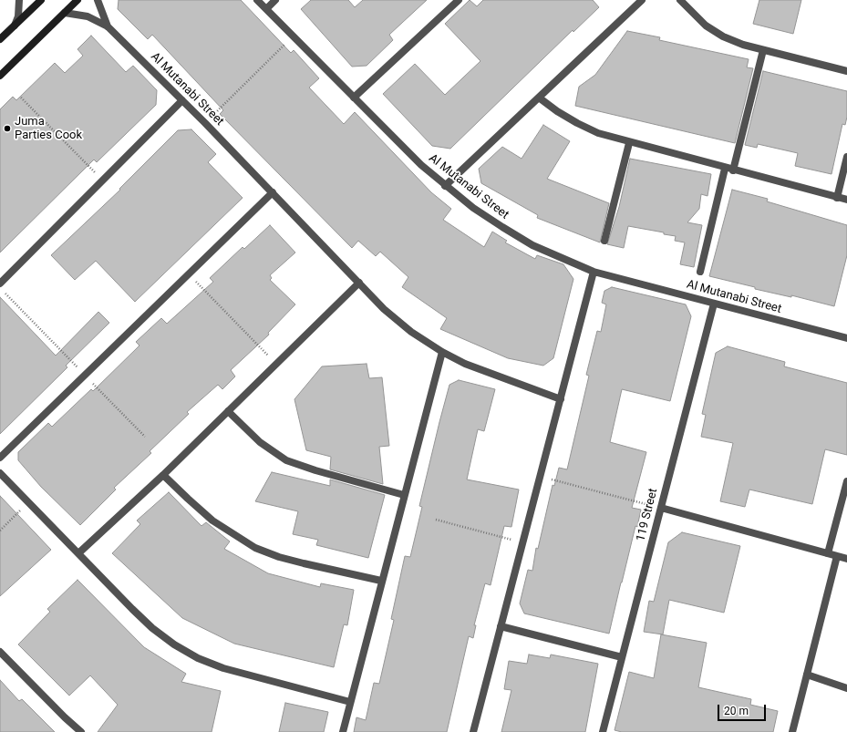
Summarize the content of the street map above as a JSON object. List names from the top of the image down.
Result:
{
  "streets": {
    "street": ["Al Mutanabi Street", "119 Street"]
  },
  "crossings": [
    ["Al Mutanabi Street", "119 Street"]
  ],
  "places": ["Juma Parties Cook"],
  "scale_bar": "20 m"
}
